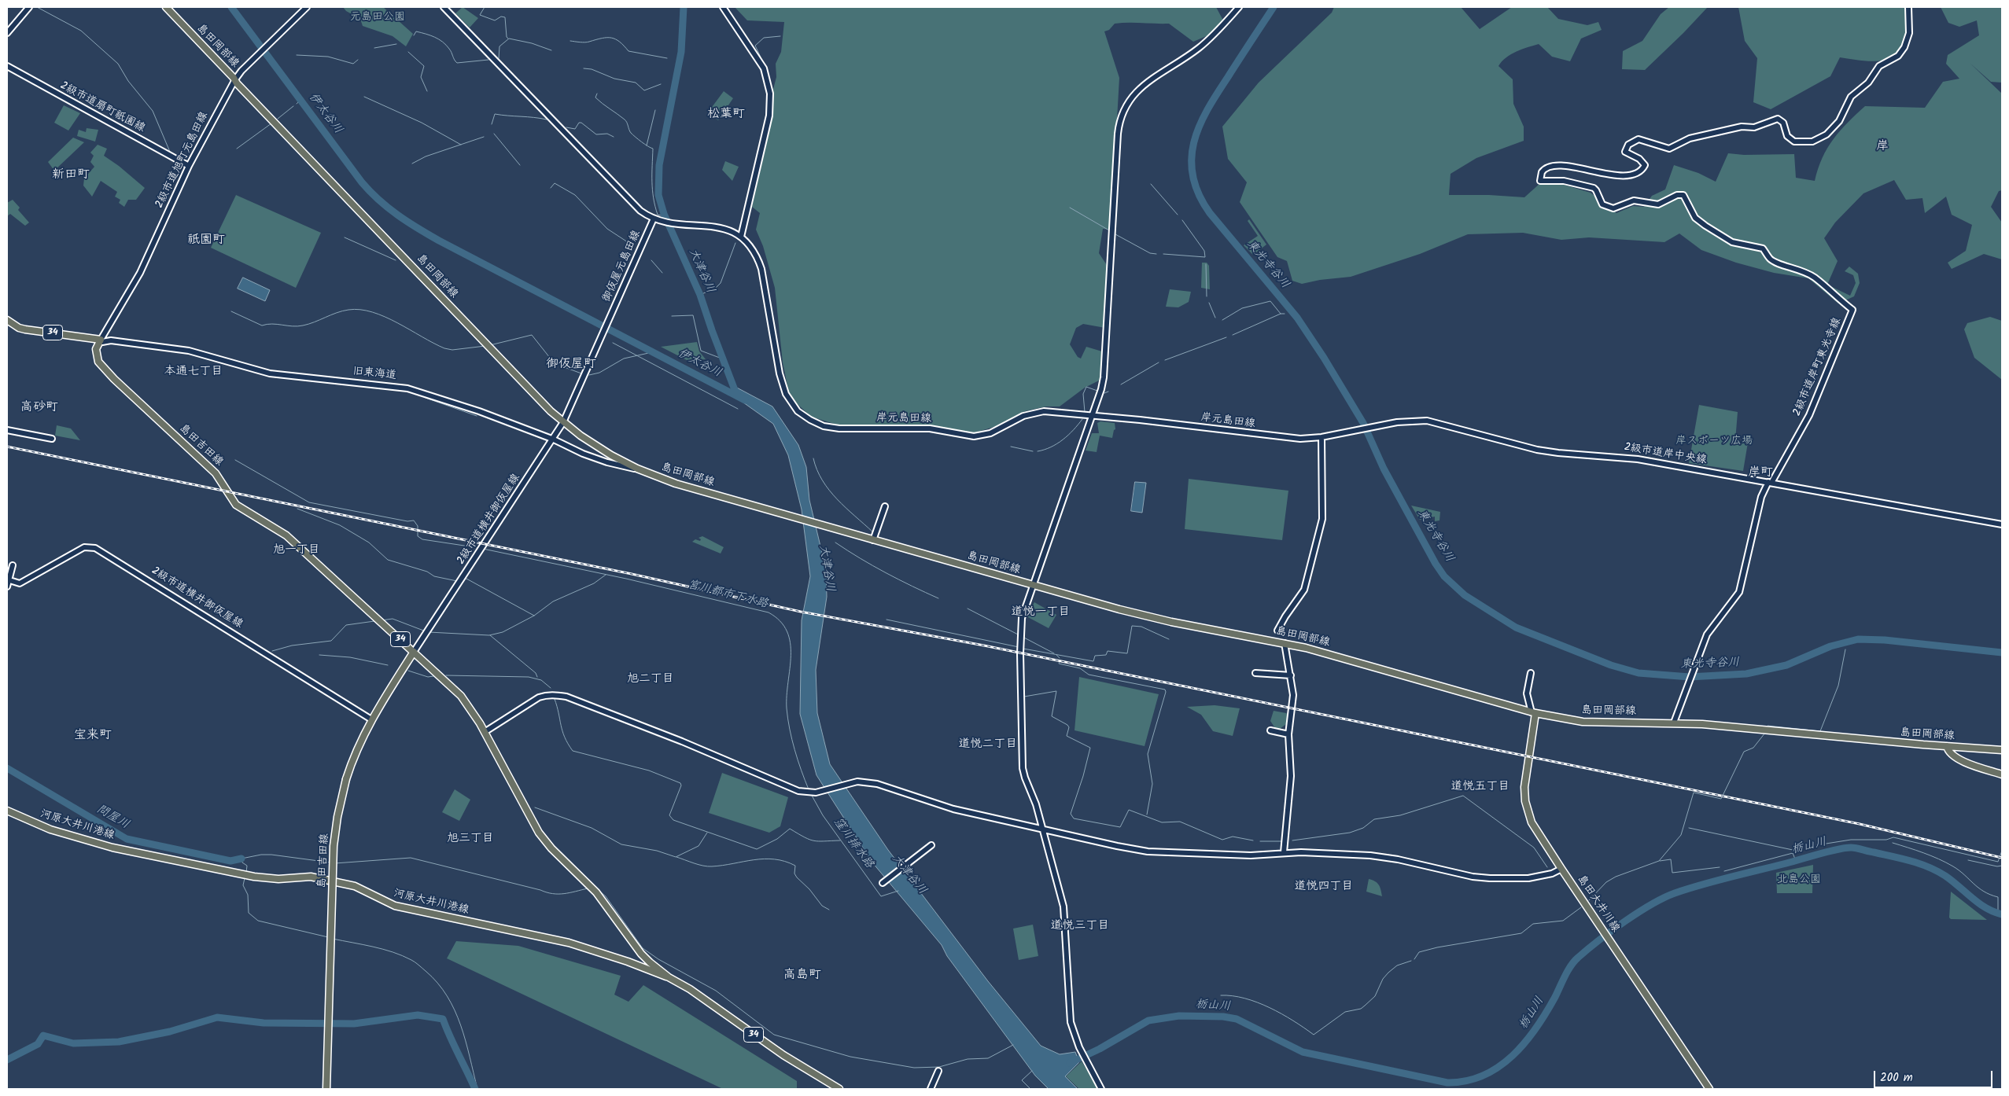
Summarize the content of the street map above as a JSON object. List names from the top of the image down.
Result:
{
  "streets": {
    "main road": [
      "島田岡部線",
      "34",
      "島田吉田線",
      "河原大井川港線",
      "島田大井川線"
    ],
    "street": [
      "2級市道扇町祇園線",
      "2級市道旭町元島田線",
      "御仮屋元島田線",
      "2級市道岸町東光寺線",
      "旧東海道",
      "岸元島田線",
      "2級市道岸中央線",
      "2級市道横井御仮屋線"
    ]
  },
  "crossings": [
    ["島田岡部線", "2級市道旭町元島田線"],
    ["島田岡部線", "御仮屋元島田線"],
    ["島田岡部線", "2級市道岸町東光寺線"],
    ["島田岡部線", "旧東海道"],
    ["島田岡部線", "2級市道横井御仮屋線"],
    ["島田岡部線", "島田大井川線"],
    ["2級市道扇町祇園線", "2級市道旭町元島田線"],
    ["2級市道旭町元島田線", "34"],
    ["2級市道旭町元島田線", "旧東海道"],
    ["2級市道旭町元島田線", "島田吉田線"],
    ["御仮屋元島田線", "岸元島田線"],
    ["御仮屋元島田線", "2級市道横井御仮屋線"],
    ["34", "旧東海道"],
    ["34", "島田吉田線"],
    ["34", "河原大井川港線"],
    ["2級市道岸町東光寺線", "2級市道岸中央線"],
    ["旧東海道", "島田吉田線"],
    ["旧東海道", "2級市道横井御仮屋線"],
    ["岸元島田線", "2級市道岸中央線"],
    ["島田吉田線", "2級市道横井御仮屋線"],
    ["島田吉田線", "河原大井川港線"]
  ],
  "districts": [
    "松葉町",
    "岸",
    "新田町",
    "祇園町",
    "御仮屋町",
    "本通七丁目",
    "高砂町",
    "岸町",
    "旭一丁目",
    "道悦一丁目",
    "旭二丁目",
    "宝来町",
    "道悦二丁目",
    "道悦五丁目",
    "旭三丁目",
    "道悦四丁目",
    "道悦三丁目",
    "高島町"
  ],
  "water": [
    "伊太谷川",
    "東光寺谷川",
    "大津谷川",
    "宮川都市下水路",
    "問屋川",
    "窪川排水路",
    "栃山川"
  ],
  "parks": ["元島田公園", "岸スポーツ広場", "北島公園"],
  "scale_bar": "200 m"
}
